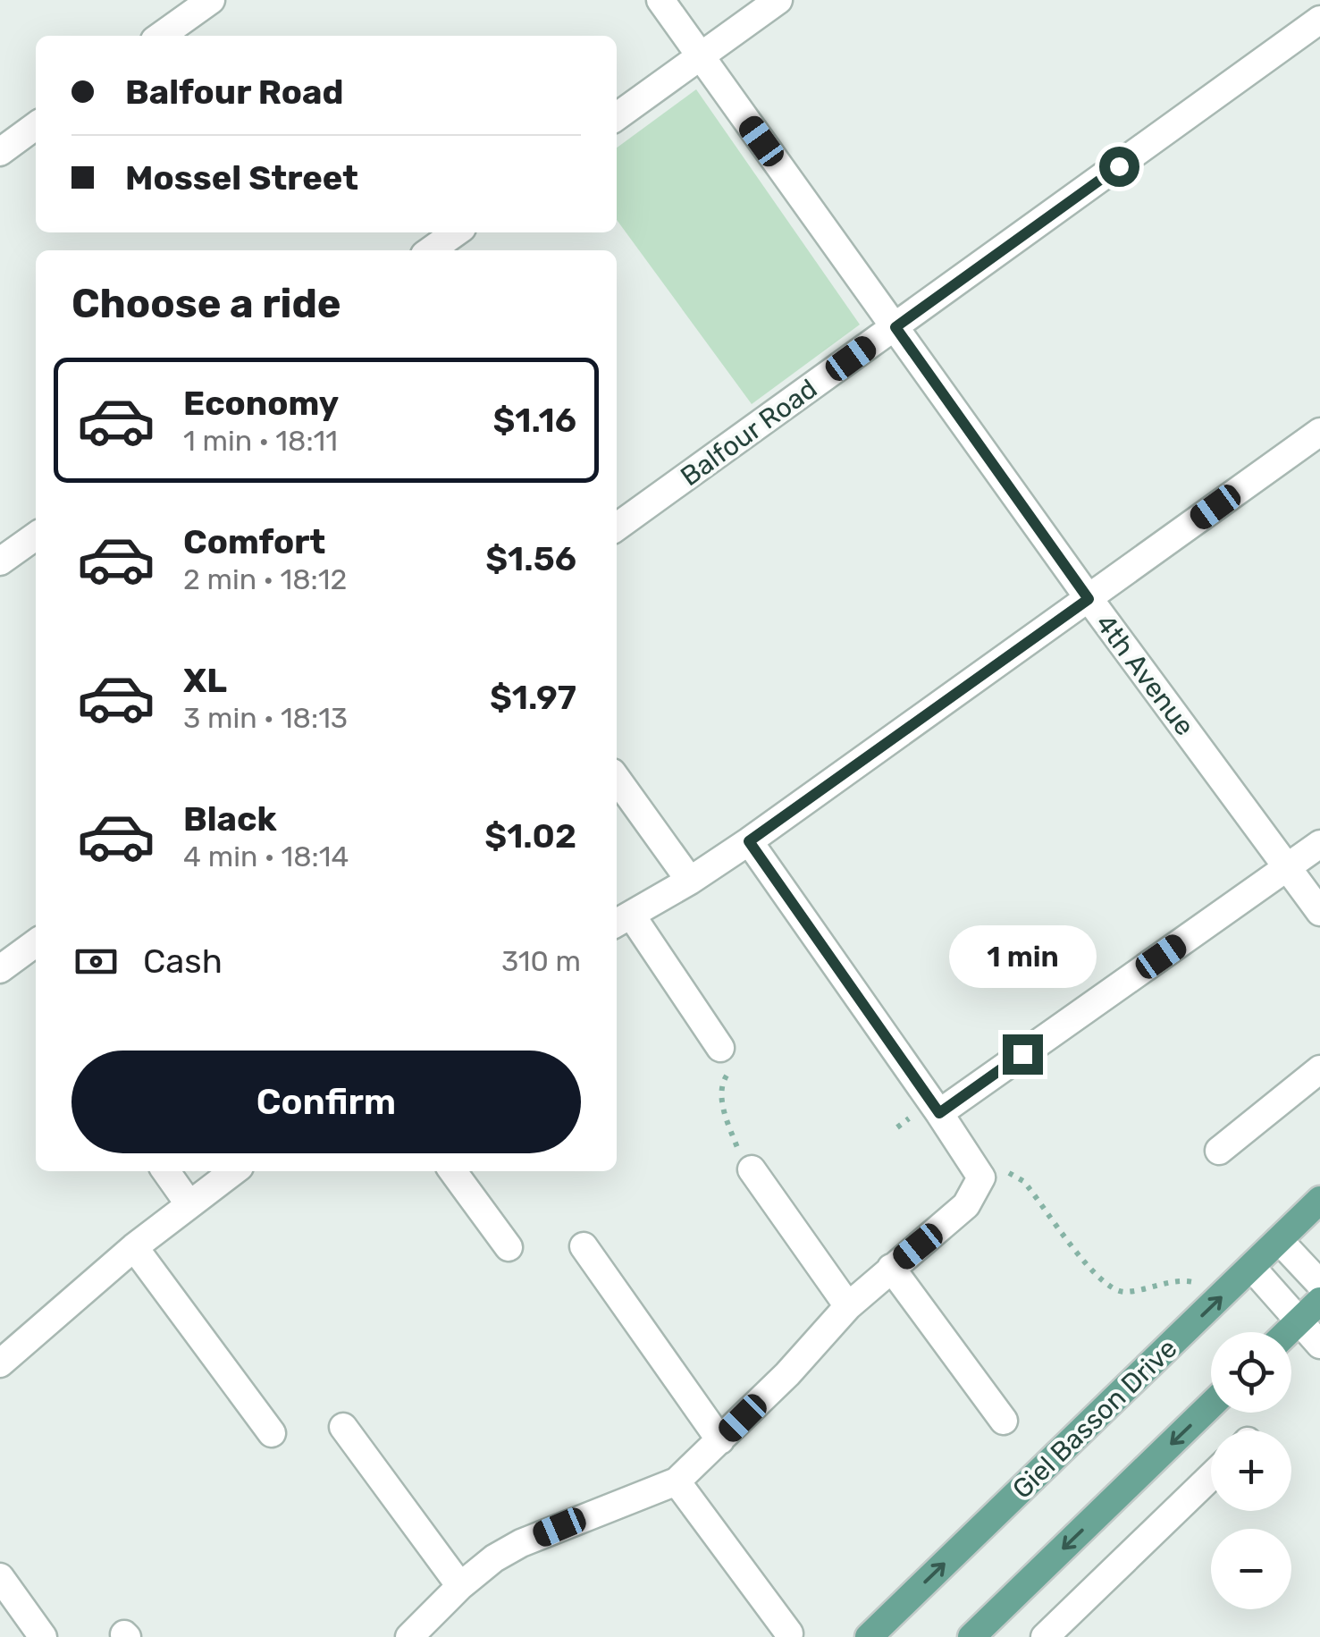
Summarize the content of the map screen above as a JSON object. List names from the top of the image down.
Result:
{
  "streets": {
    "main road": ["Giel Basson Drive"],
    "street": ["Balfour Road", "4th Avenue"]
  },
  "crossings": [
    ["Balfour Road", "4th Avenue"]
  ],
  "page": {
    "banner": ["Balfour Road", "Mossel Street"],
    "heading": "Choose a ride",
    "list": [
      {
        "name": "Economy",
        "note": "1 min · 18:11",
        "value": "$1.16"
      },
      {
        "name": "Comfort",
        "note": "2 min · 18:12",
        "value": "$1.56"
      },
      {
        "name": "XL",
        "note": "3 min · 18:13",
        "value": "$1.97"
      },
      {
        "name": "Black",
        "note": "4 min · 18:14",
        "value": "$1.02"
      }
    ],
    "pay": ["Cash", "310 m"],
    "bubble": "1 min",
    "buttons": "Confirm",
    "map_buttons": ["+", "−"]
  }
}
